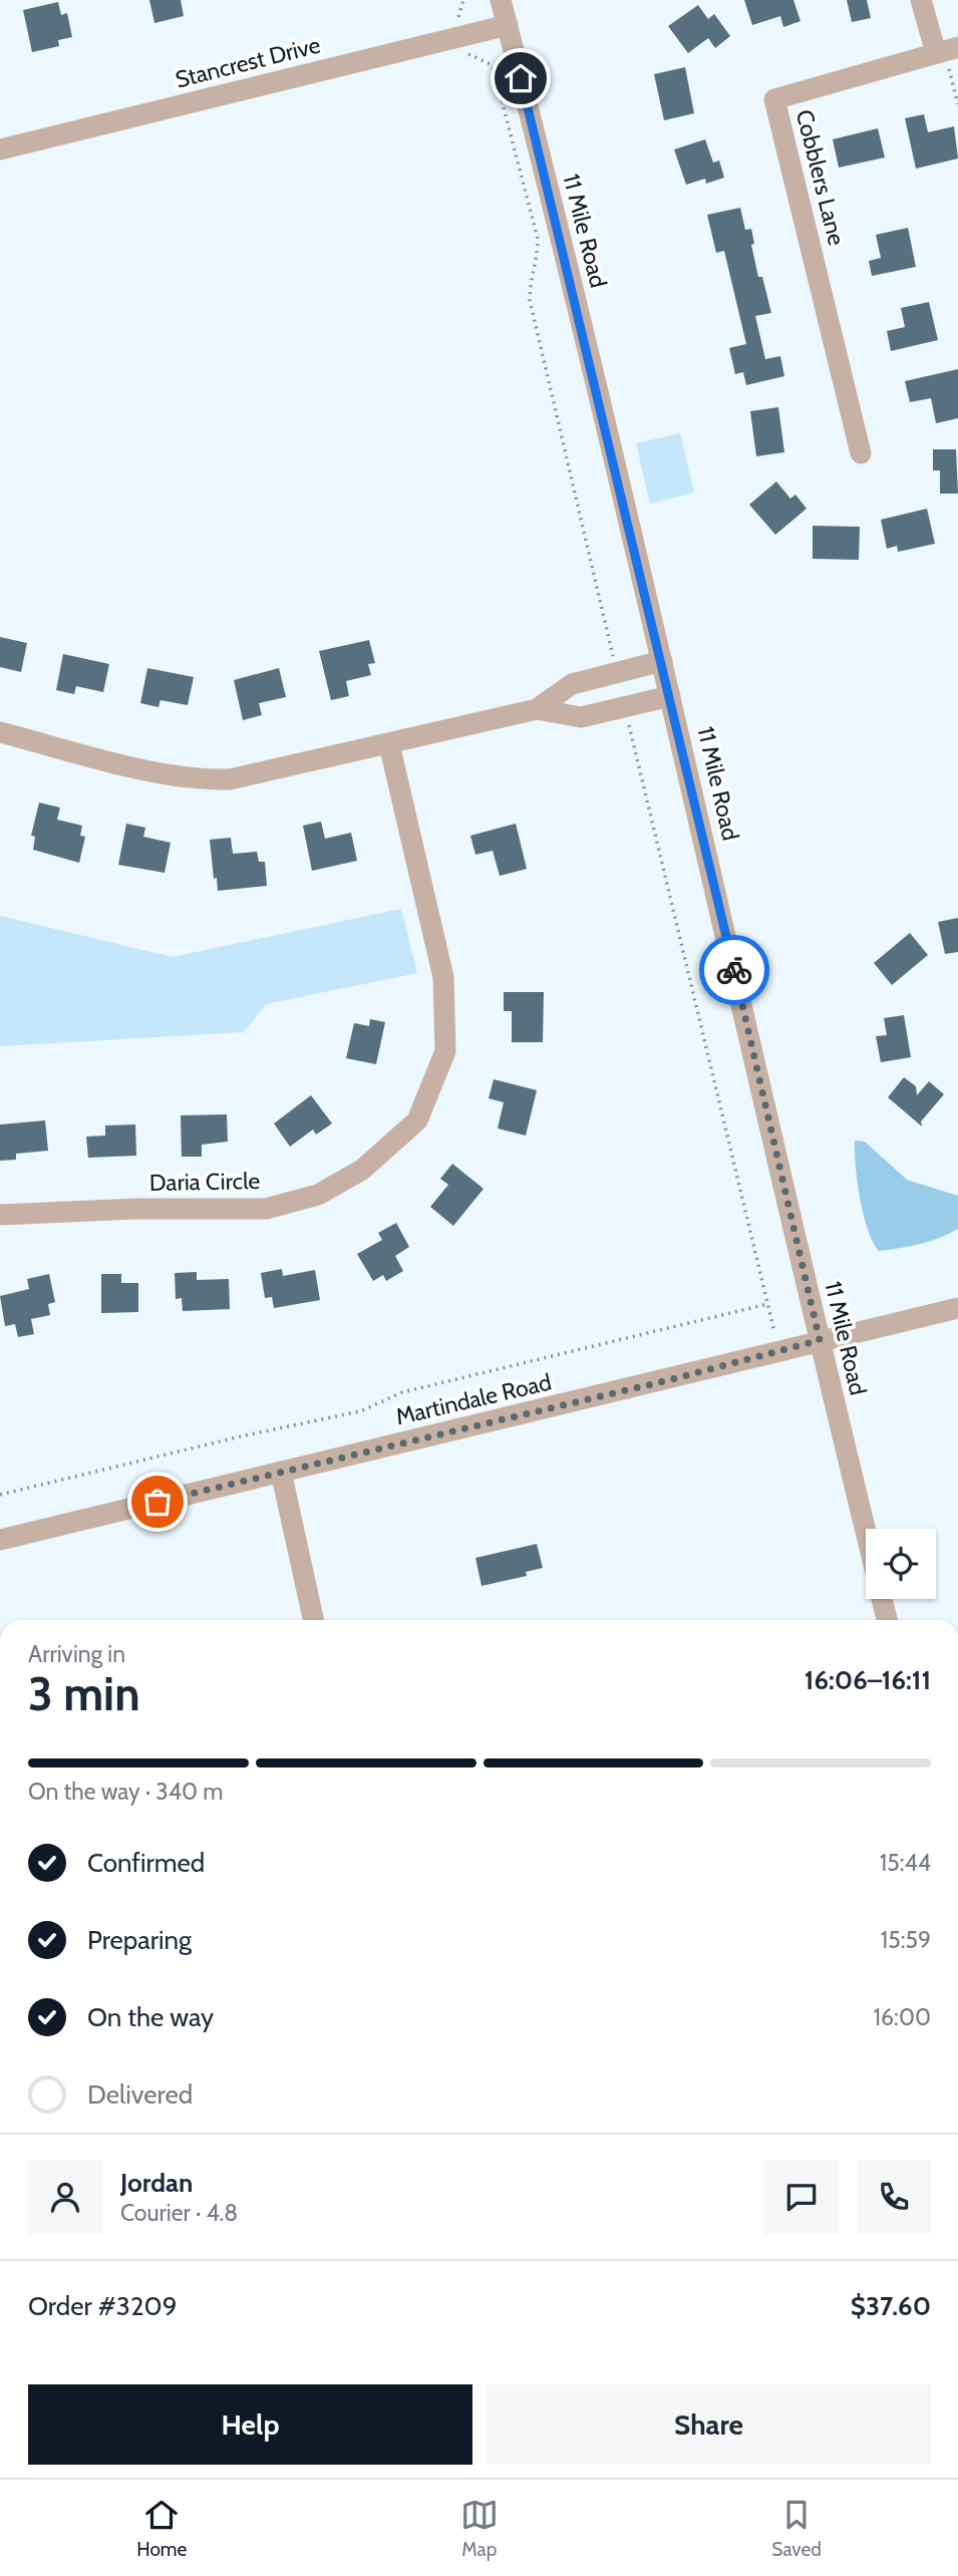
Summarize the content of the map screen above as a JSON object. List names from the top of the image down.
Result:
{
  "streets": {
    "street": [
      "Stancrest Drive",
      "Cobblers Lane",
      "11 Mile Road",
      "Daria Circle",
      "Martindale Road"
    ]
  },
  "crossings": [
    ["Stancrest Drive", "11 Mile Road"],
    ["11 Mile Road", "Martindale Road"]
  ],
  "page": {
    "heading": ["3 min", "Arriving in", "16:06–16:11"],
    "panel": [
      "Jordan",
      "Courier · 4.8",
      "Order #3209",
      "$37.60"
    ],
    "bar": "On the way · 340 m",
    "list": [
      ["Confirmed", "15:44"],
      ["Preparing", "15:59"],
      ["On the way", "16:00"],
      "Delivered"
    ],
    "buttons": ["Help", "Share"],
    "tabs": ["Home", "Map", "Saved"]
  }
}
